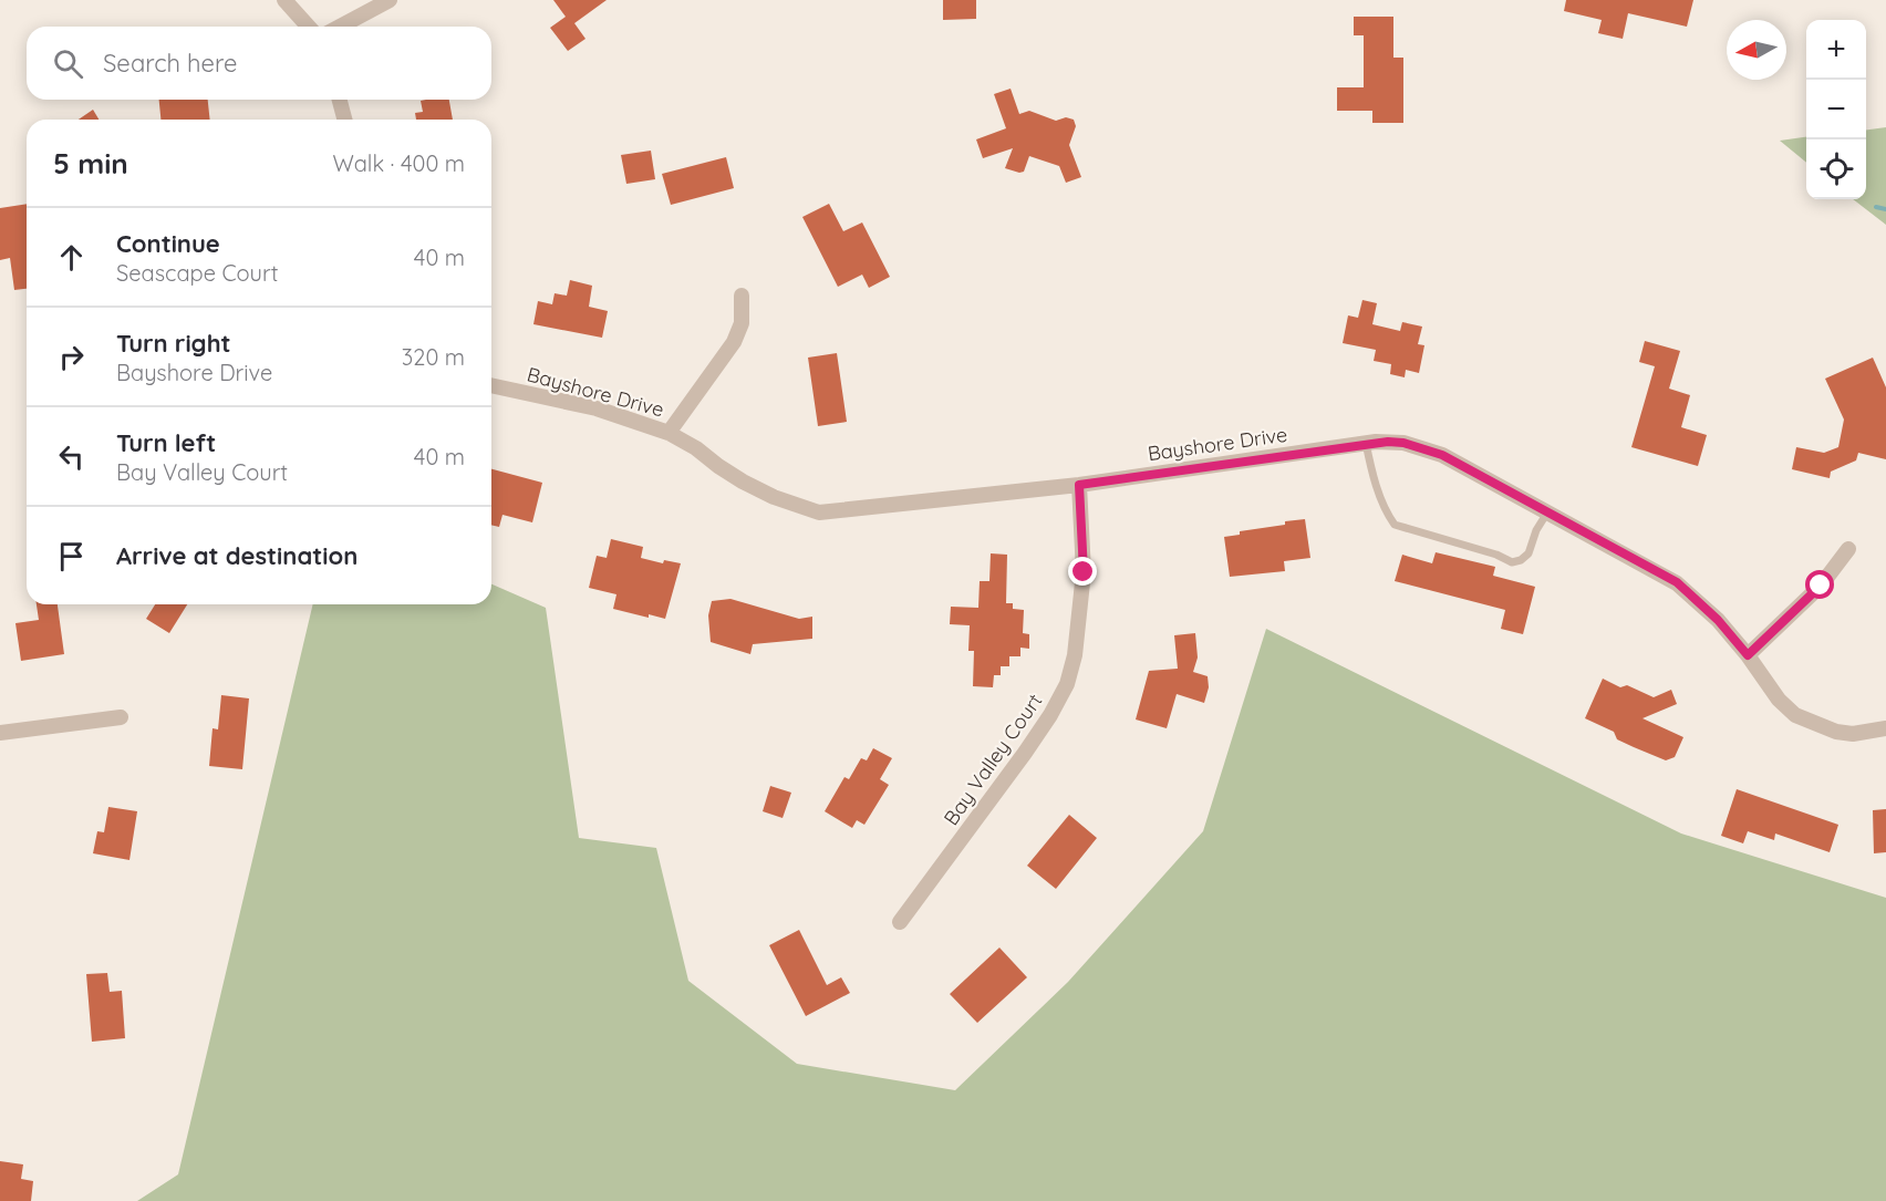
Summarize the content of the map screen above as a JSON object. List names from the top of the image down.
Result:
{
  "streets": {
    "street": ["Bayshore Drive", "Bay Valley Court"]
  },
  "crossings": [
    ["Bayshore Drive", "Bay Valley Court"]
  ],
  "north": "left",
  "page": {
    "map_buttons": ["+", "−"],
    "search": "Search here",
    "heading": ["5 min", "Walk · 400 m"],
    "list": [
      ["Continue", "Seascape Court", "40 m"],
      ["Turn right", "Bayshore Drive", "320 m"],
      ["Turn left", "Bay Valley Court", "40 m"],
      "Arrive at destination"
    ]
  }
}
